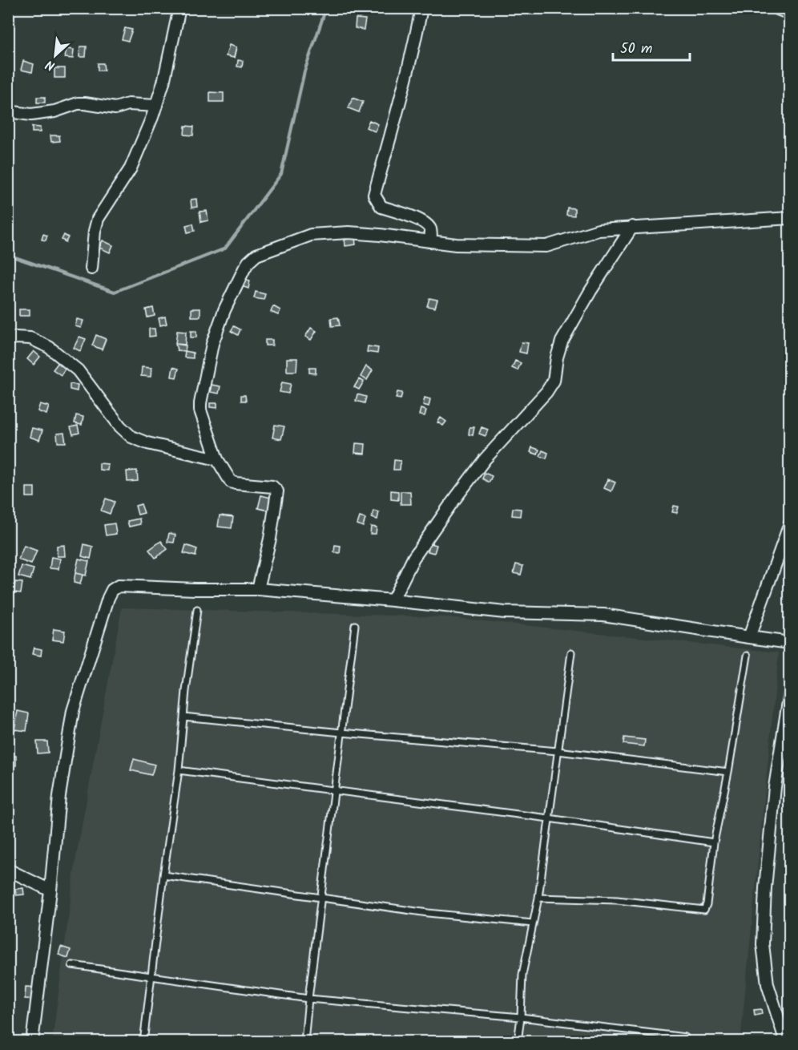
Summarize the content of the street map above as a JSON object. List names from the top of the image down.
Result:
{
  "scale_bar": "50 m",
  "north": "bottom left"
}
